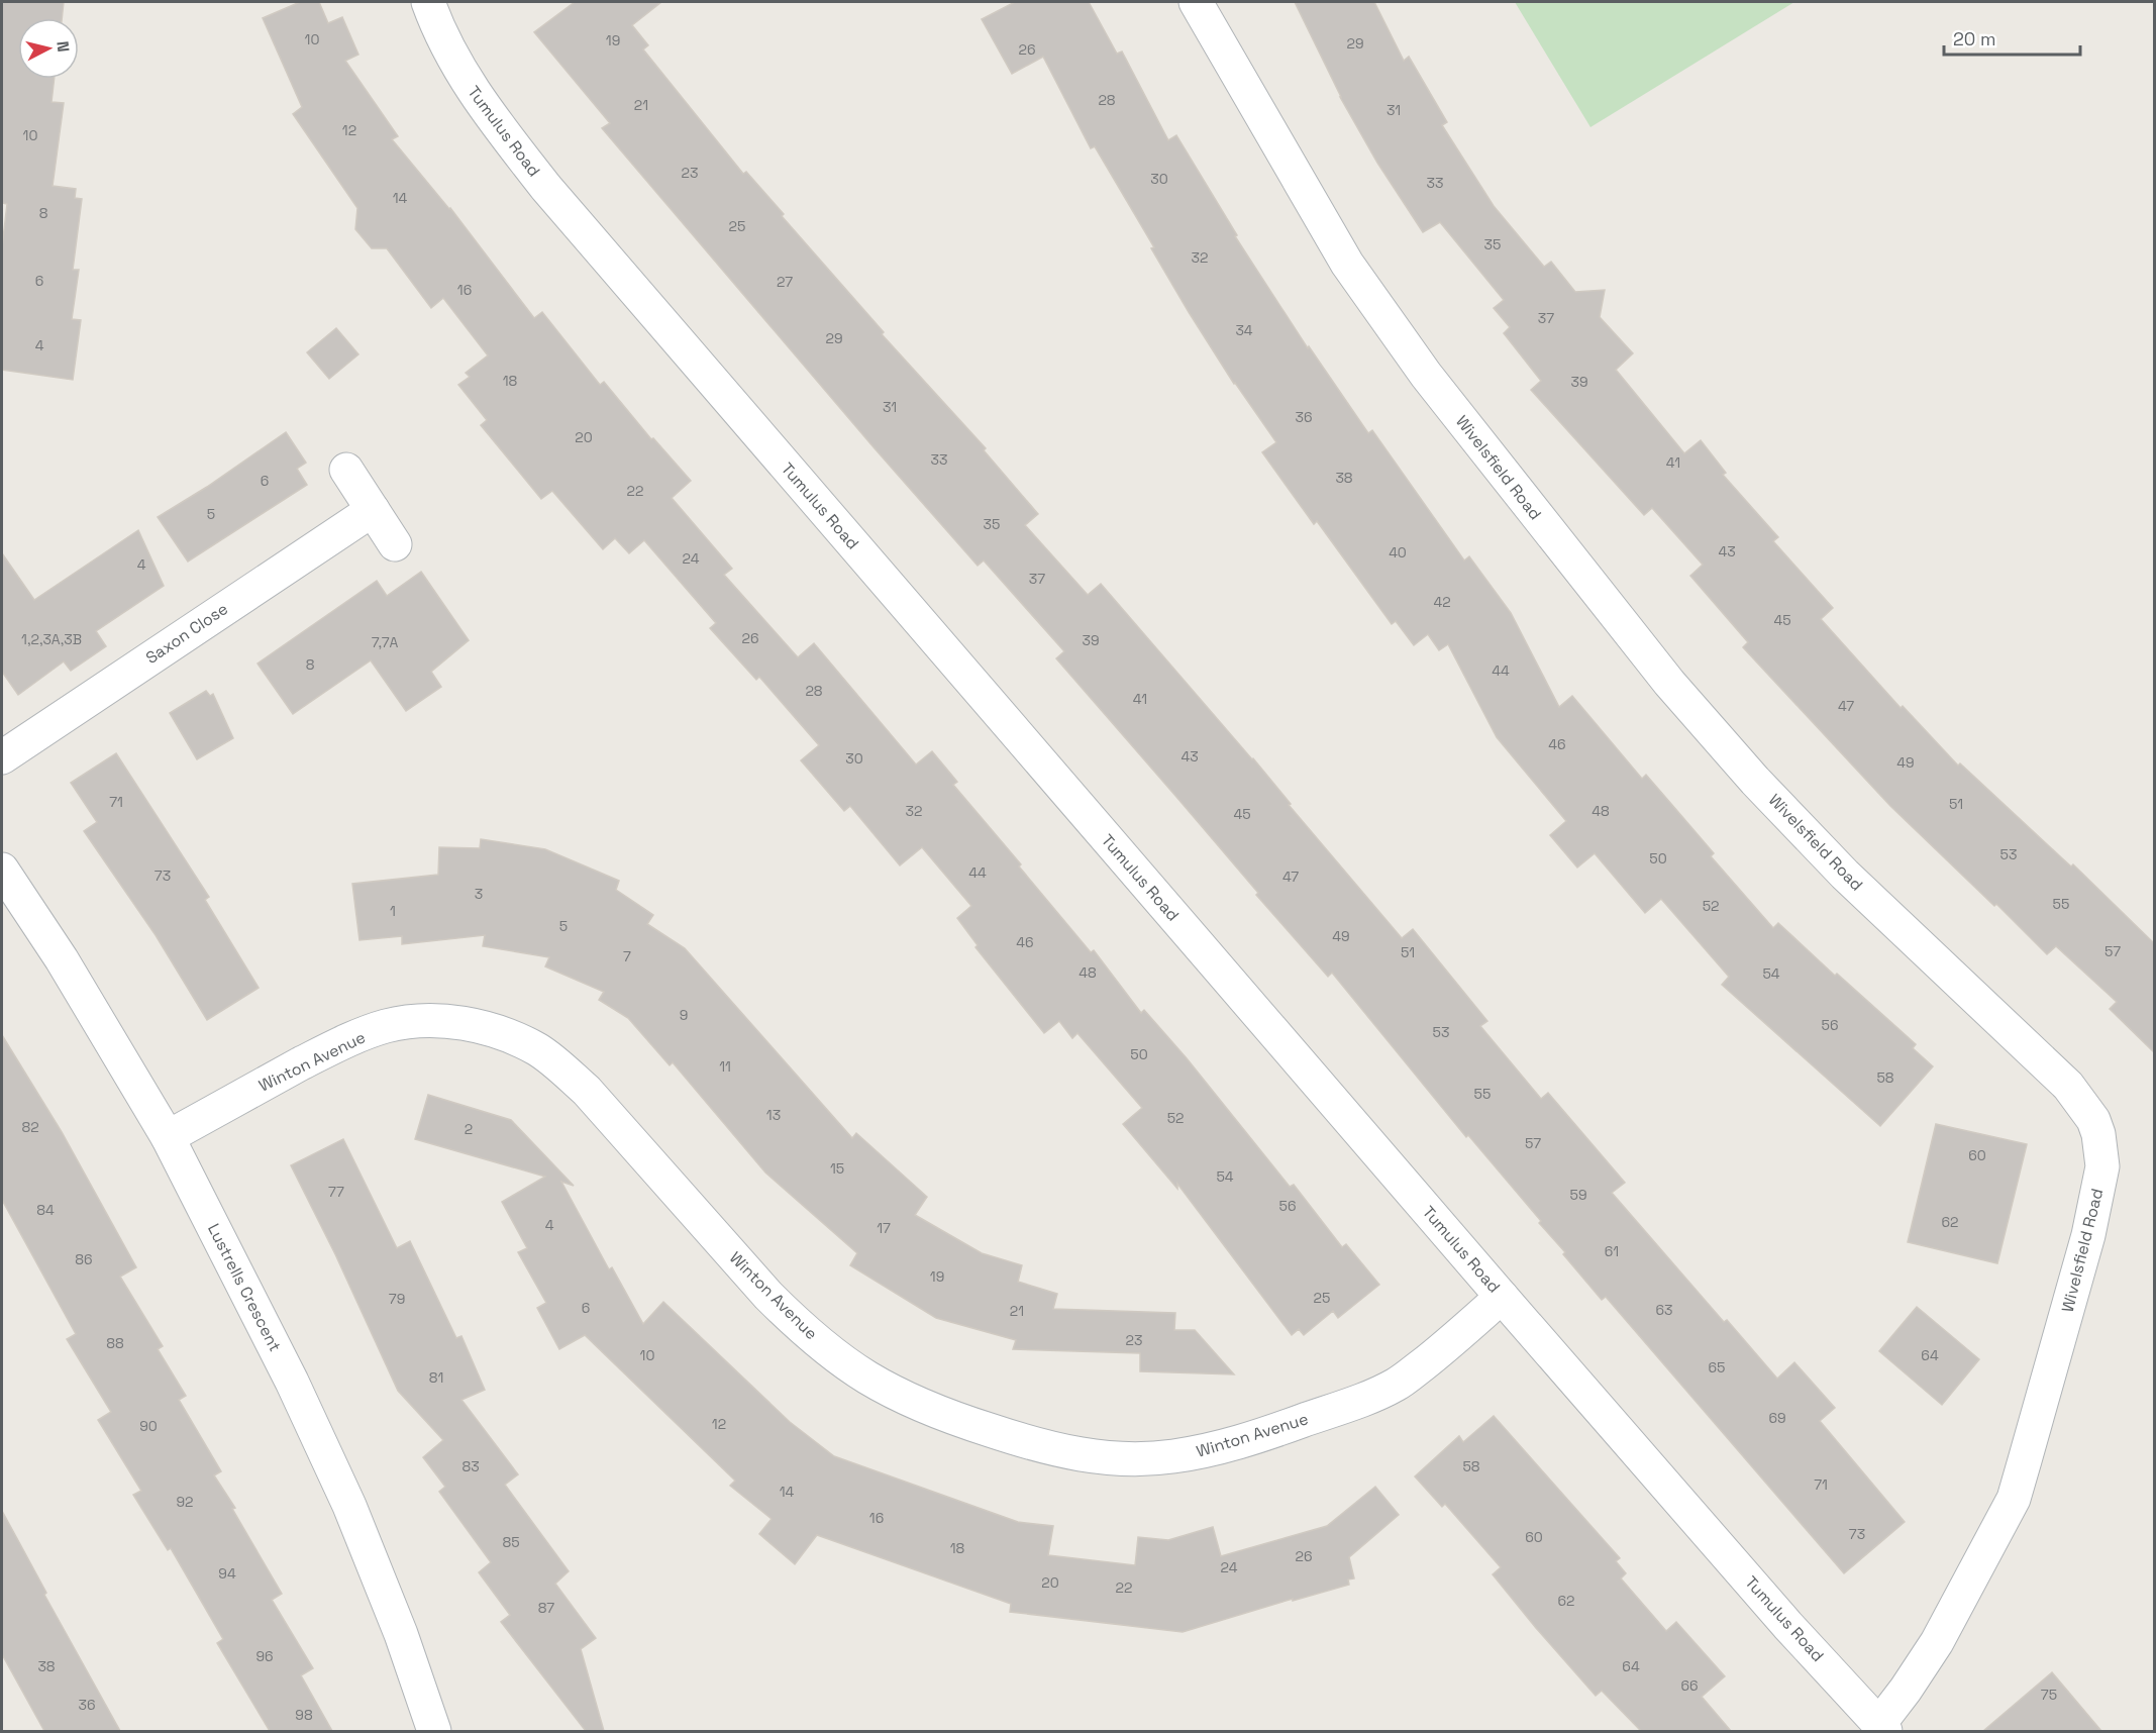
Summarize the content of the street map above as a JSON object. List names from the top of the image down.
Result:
{
  "streets": {
    "street": [
      "Tumulus Road",
      "Wivelsfield Road",
      "Saxon Close",
      "Winton Avenue",
      "Lustrells Crescent"
    ]
  },
  "crossings": [
    ["Tumulus Road", "Wivelsfield Road"],
    ["Tumulus Road", "Winton Avenue"],
    ["Winton Avenue", "Lustrells Crescent"]
  ],
  "house_numbers": [
    "10",
    "19",
    "29",
    "26",
    "28",
    "21",
    "31",
    "12",
    "10",
    "23",
    "30",
    "33",
    "14",
    "8",
    "25",
    "35",
    "32",
    "6",
    "27",
    "16",
    "37",
    "34",
    "29",
    "4",
    "18",
    "39",
    "31",
    "36",
    "20",
    "33",
    "41",
    "38",
    "6",
    "22",
    "5",
    "35",
    "43",
    "40",
    "24",
    "4",
    "37",
    "42",
    "45",
    "26",
    "1,2,3A,3B",
    "39",
    "7,7A",
    "8",
    "44",
    "28",
    "41",
    "47",
    "46",
    "43",
    "30",
    "49",
    "71",
    "51",
    "32",
    "48",
    "45",
    "53",
    "50",
    "44",
    "73",
    "47",
    "3",
    "55",
    "52",
    "1",
    "5",
    "49",
    "46",
    "57",
    "51",
    "7",
    "48",
    "54",
    "9",
    "56",
    "53",
    "50",
    "11",
    "58",
    "55",
    "13",
    "52",
    "82",
    "2",
    "57",
    "60",
    "15",
    "54",
    "77",
    "59",
    "56",
    "84",
    "62",
    "4",
    "17",
    "61",
    "86",
    "19",
    "25",
    "79",
    "6",
    "63",
    "21",
    "23",
    "88",
    "10",
    "64",
    "65",
    "81",
    "69",
    "12",
    "90",
    "83",
    "58",
    "71",
    "14",
    "92",
    "16",
    "73",
    "60",
    "85",
    "18",
    "26",
    "24",
    "94",
    "20",
    "22",
    "62",
    "87",
    "96",
    "38",
    "64",
    "66",
    "75",
    "36",
    "98"
  ],
  "scale_bar": "20 m",
  "north": "right"
}
